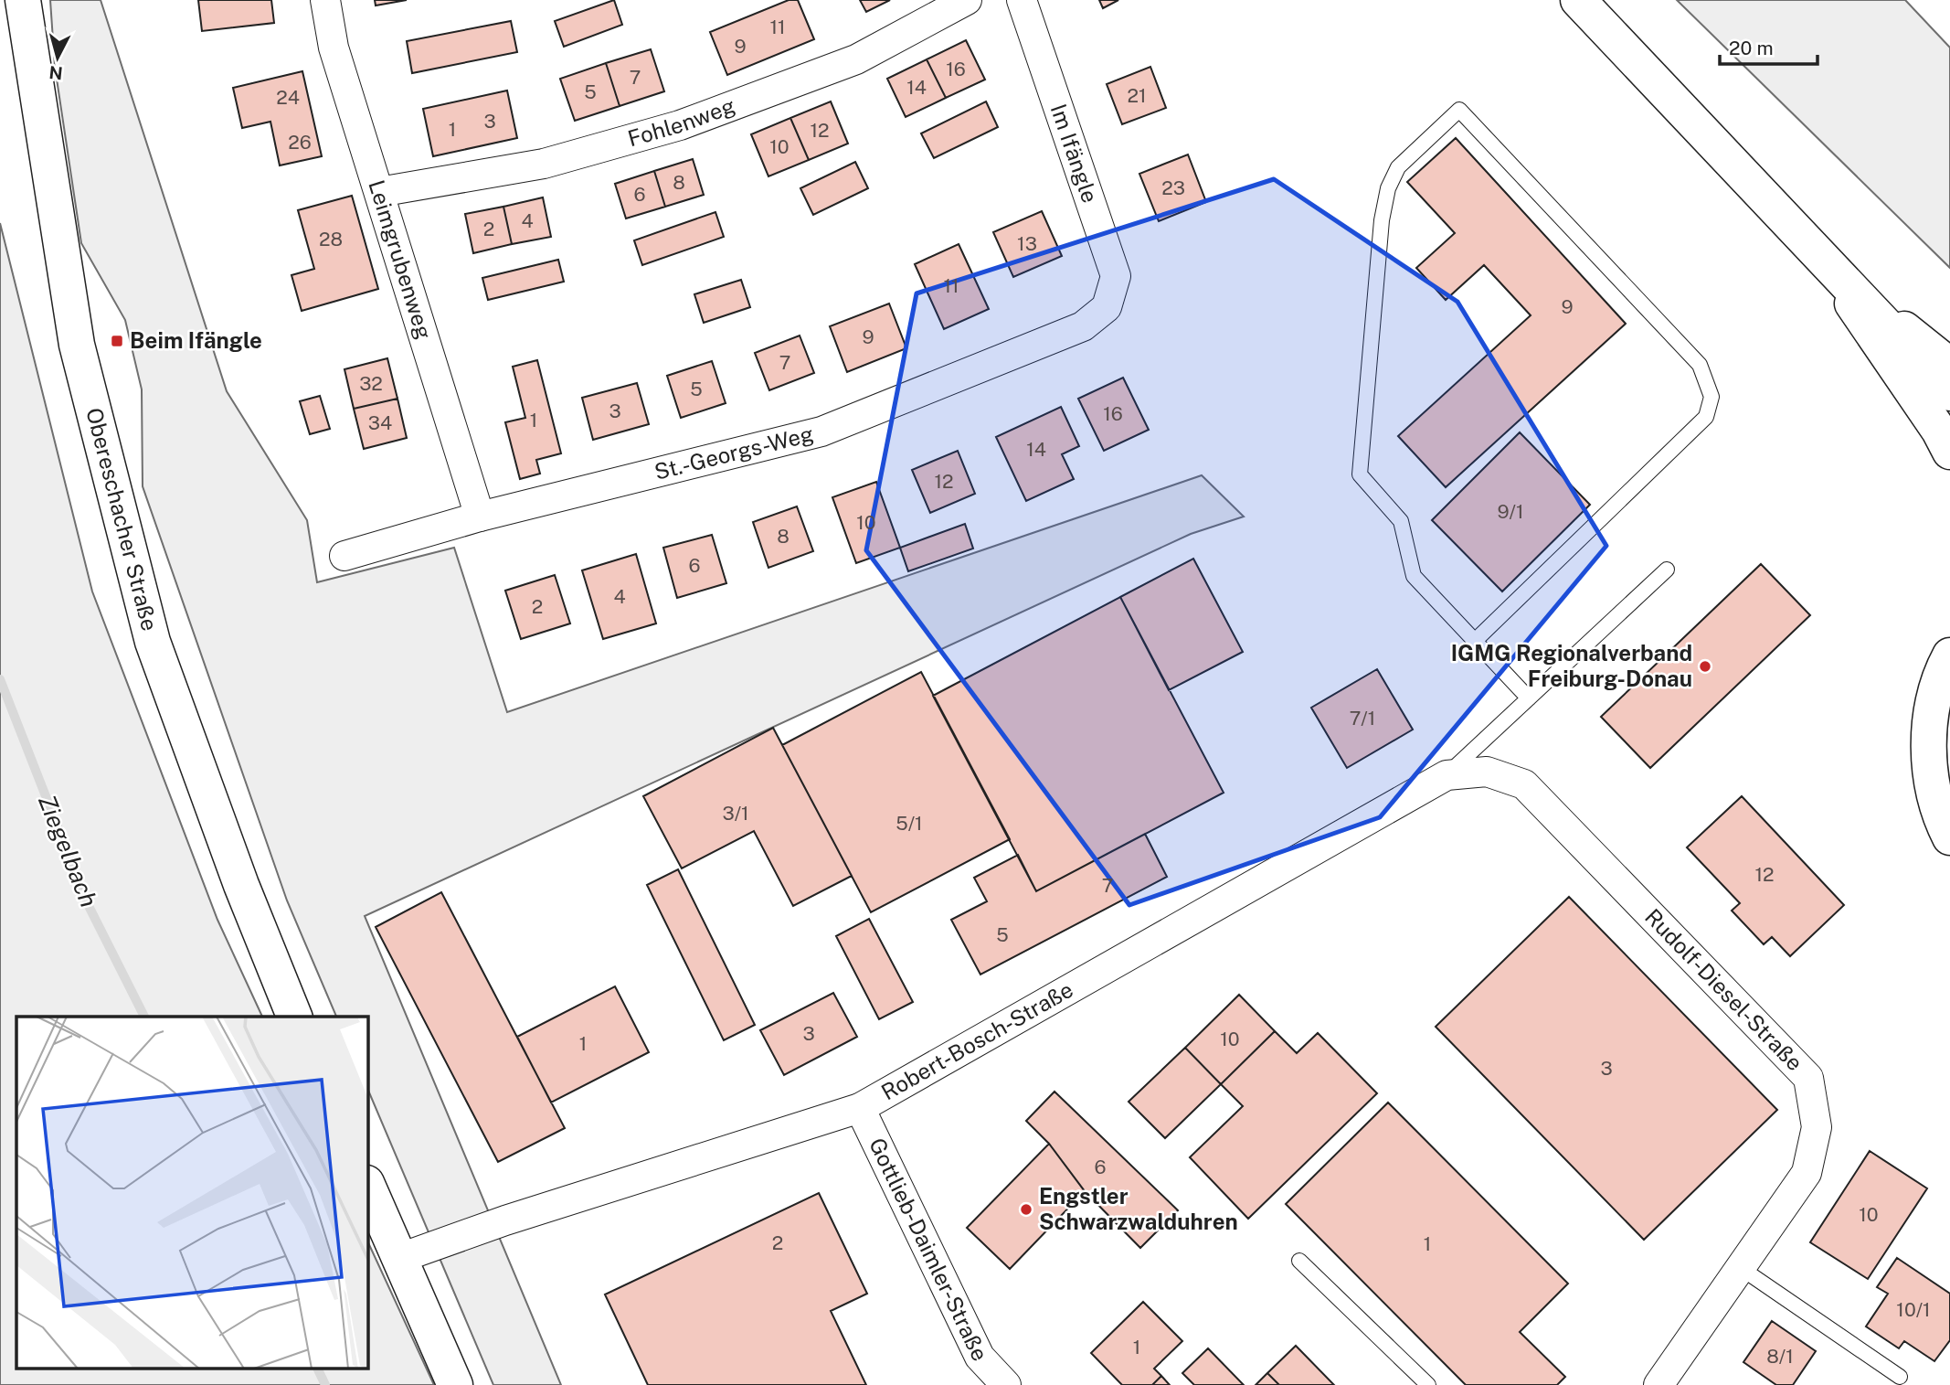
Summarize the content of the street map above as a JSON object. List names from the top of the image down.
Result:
{
  "streets": {
    "main road": ["Obereschacher Straße"],
    "street": [
      "Fohlenweg",
      "Im Ifängle",
      "Leimgrubenweg",
      "St.-Georgs-Weg",
      "Rudolf-Diesel-Straße",
      "Robert-Bosch-Straße",
      "Gottlieb-Daimler-Straße"
    ]
  },
  "crossings": [
    ["Fohlenweg", "Leimgrubenweg"],
    ["Im Ifängle", "St.-Georgs-Weg"],
    ["Leimgrubenweg", "St.-Georgs-Weg"],
    ["Rudolf-Diesel-Straße", "Robert-Bosch-Straße"],
    ["Robert-Bosch-Straße", "Gottlieb-Daimler-Straße"]
  ],
  "water": ["Ziegelbach"],
  "places": {
    "transit": ["Beim Ifängle"],
    "other": ["IGMG Regionalverband Freiburg-Donau", "Engstler Schwarzwalduhren"]
  },
  "house_numbers": [
    "11",
    "9",
    "16",
    "7",
    "14",
    "5",
    "21",
    "24",
    "3",
    "1",
    "12",
    "26",
    "10",
    "8",
    "23",
    "6",
    "4",
    "2",
    "28",
    "13",
    "11",
    "9",
    "9",
    "7",
    "32",
    "5",
    "3",
    "16",
    "1",
    "34",
    "14",
    "12",
    "9/1",
    "10",
    "8",
    "6",
    "4",
    "2",
    "7/1",
    "3/1",
    "5/1",
    "12",
    "7",
    "5",
    "3",
    "10",
    "1",
    "3",
    "6",
    "10",
    "2",
    "1",
    "10/1",
    "1",
    "8/1"
  ],
  "scale_bar": "20 m",
  "north": "bottom"
}
